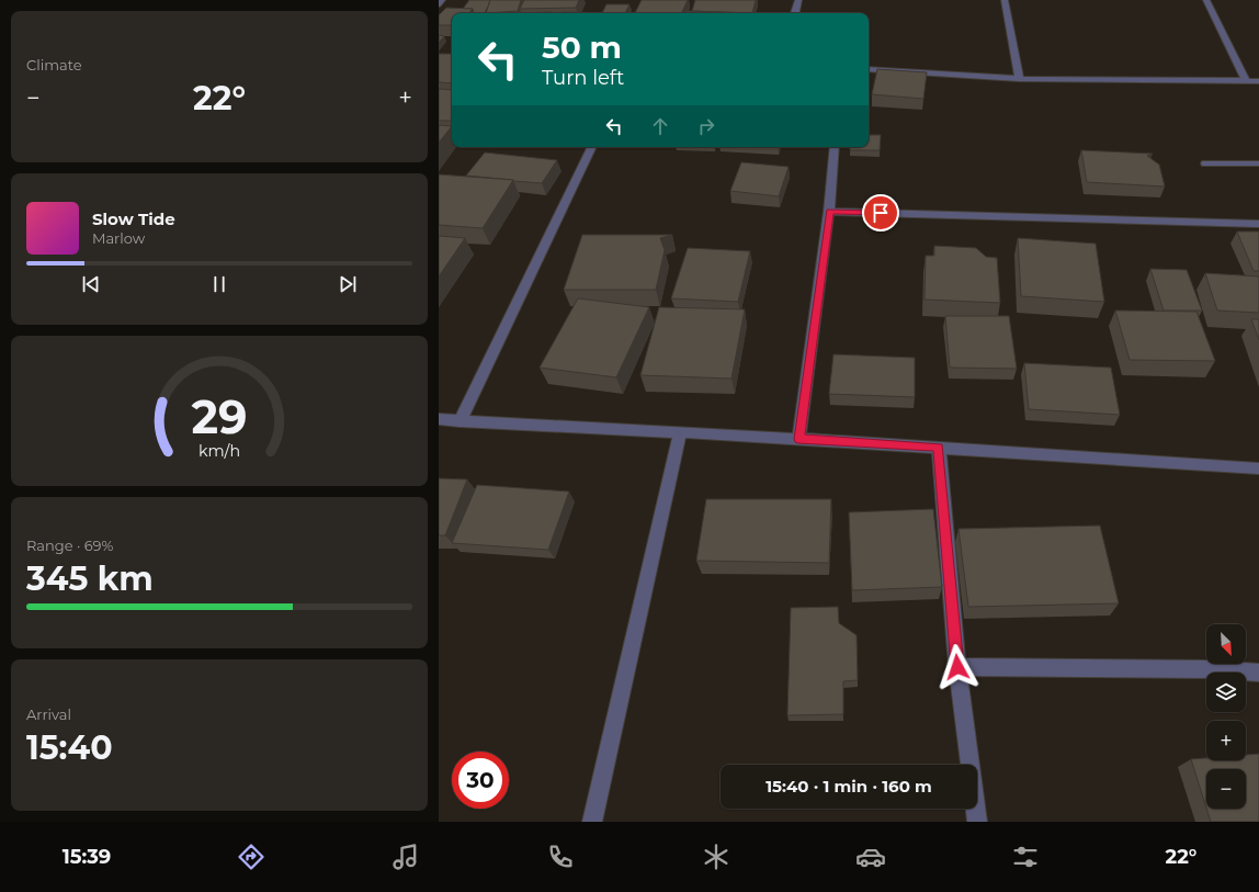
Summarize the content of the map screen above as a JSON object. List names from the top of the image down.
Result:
{
  "north": "bottom right",
  "page": {
    "tile": [
      "Climate",
      ["Range · 69%", "345 km"],
      ["Arrival", "15:40"]
    ],
    "turn": ["50 m", "Turn left"],
    "heat": ["−", "22°", "+"],
    "song": ["Slow Tide", "Marlow"],
    "map_buttons": ["+", "−"],
    "limit": "30",
    "trip": "15:40 · 1 min · 160 m",
    "tabs": ["15:39", "22°"],
    "gauge": ["29", "km/h"]
  }
}
